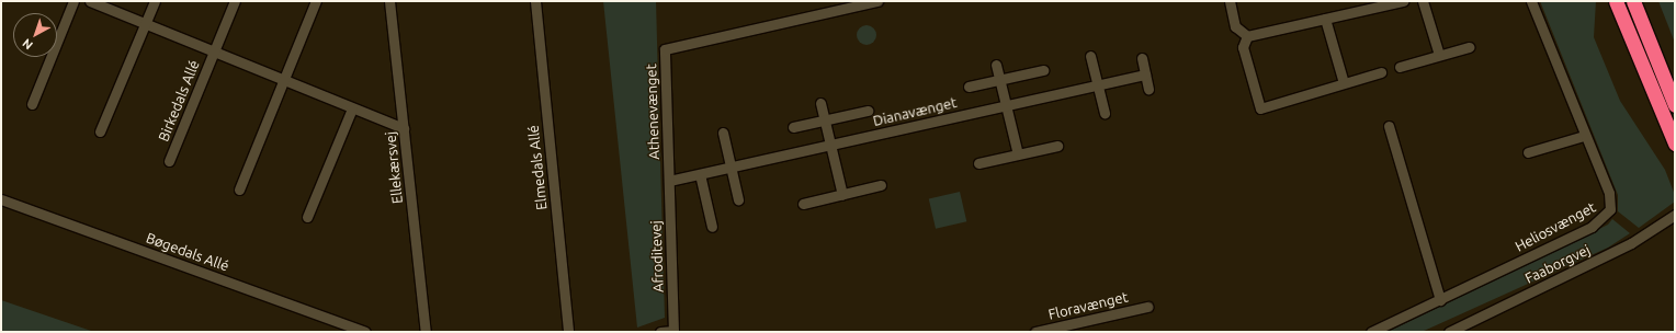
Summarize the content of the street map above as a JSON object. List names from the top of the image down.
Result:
{
  "streets": {
    "street": [
      "Birkedals Allé",
      "Athenevænget",
      "Dianavænget",
      "Ellekærsvej",
      "Elmedals Allé",
      "Heliosvænget",
      "Bøgedals Allé",
      "Afroditevej",
      "Faaborgvej",
      "Floravænget"
    ]
  },
  "crossings": [
    ["Birkedals Allé", "Ellekærsvej"],
    ["Athenevænget", "Dianavænget"],
    ["Athenevænget", "Afroditevej"],
    ["Dianavænget", "Afroditevej"]
  ],
  "north": "bottom left"
}
